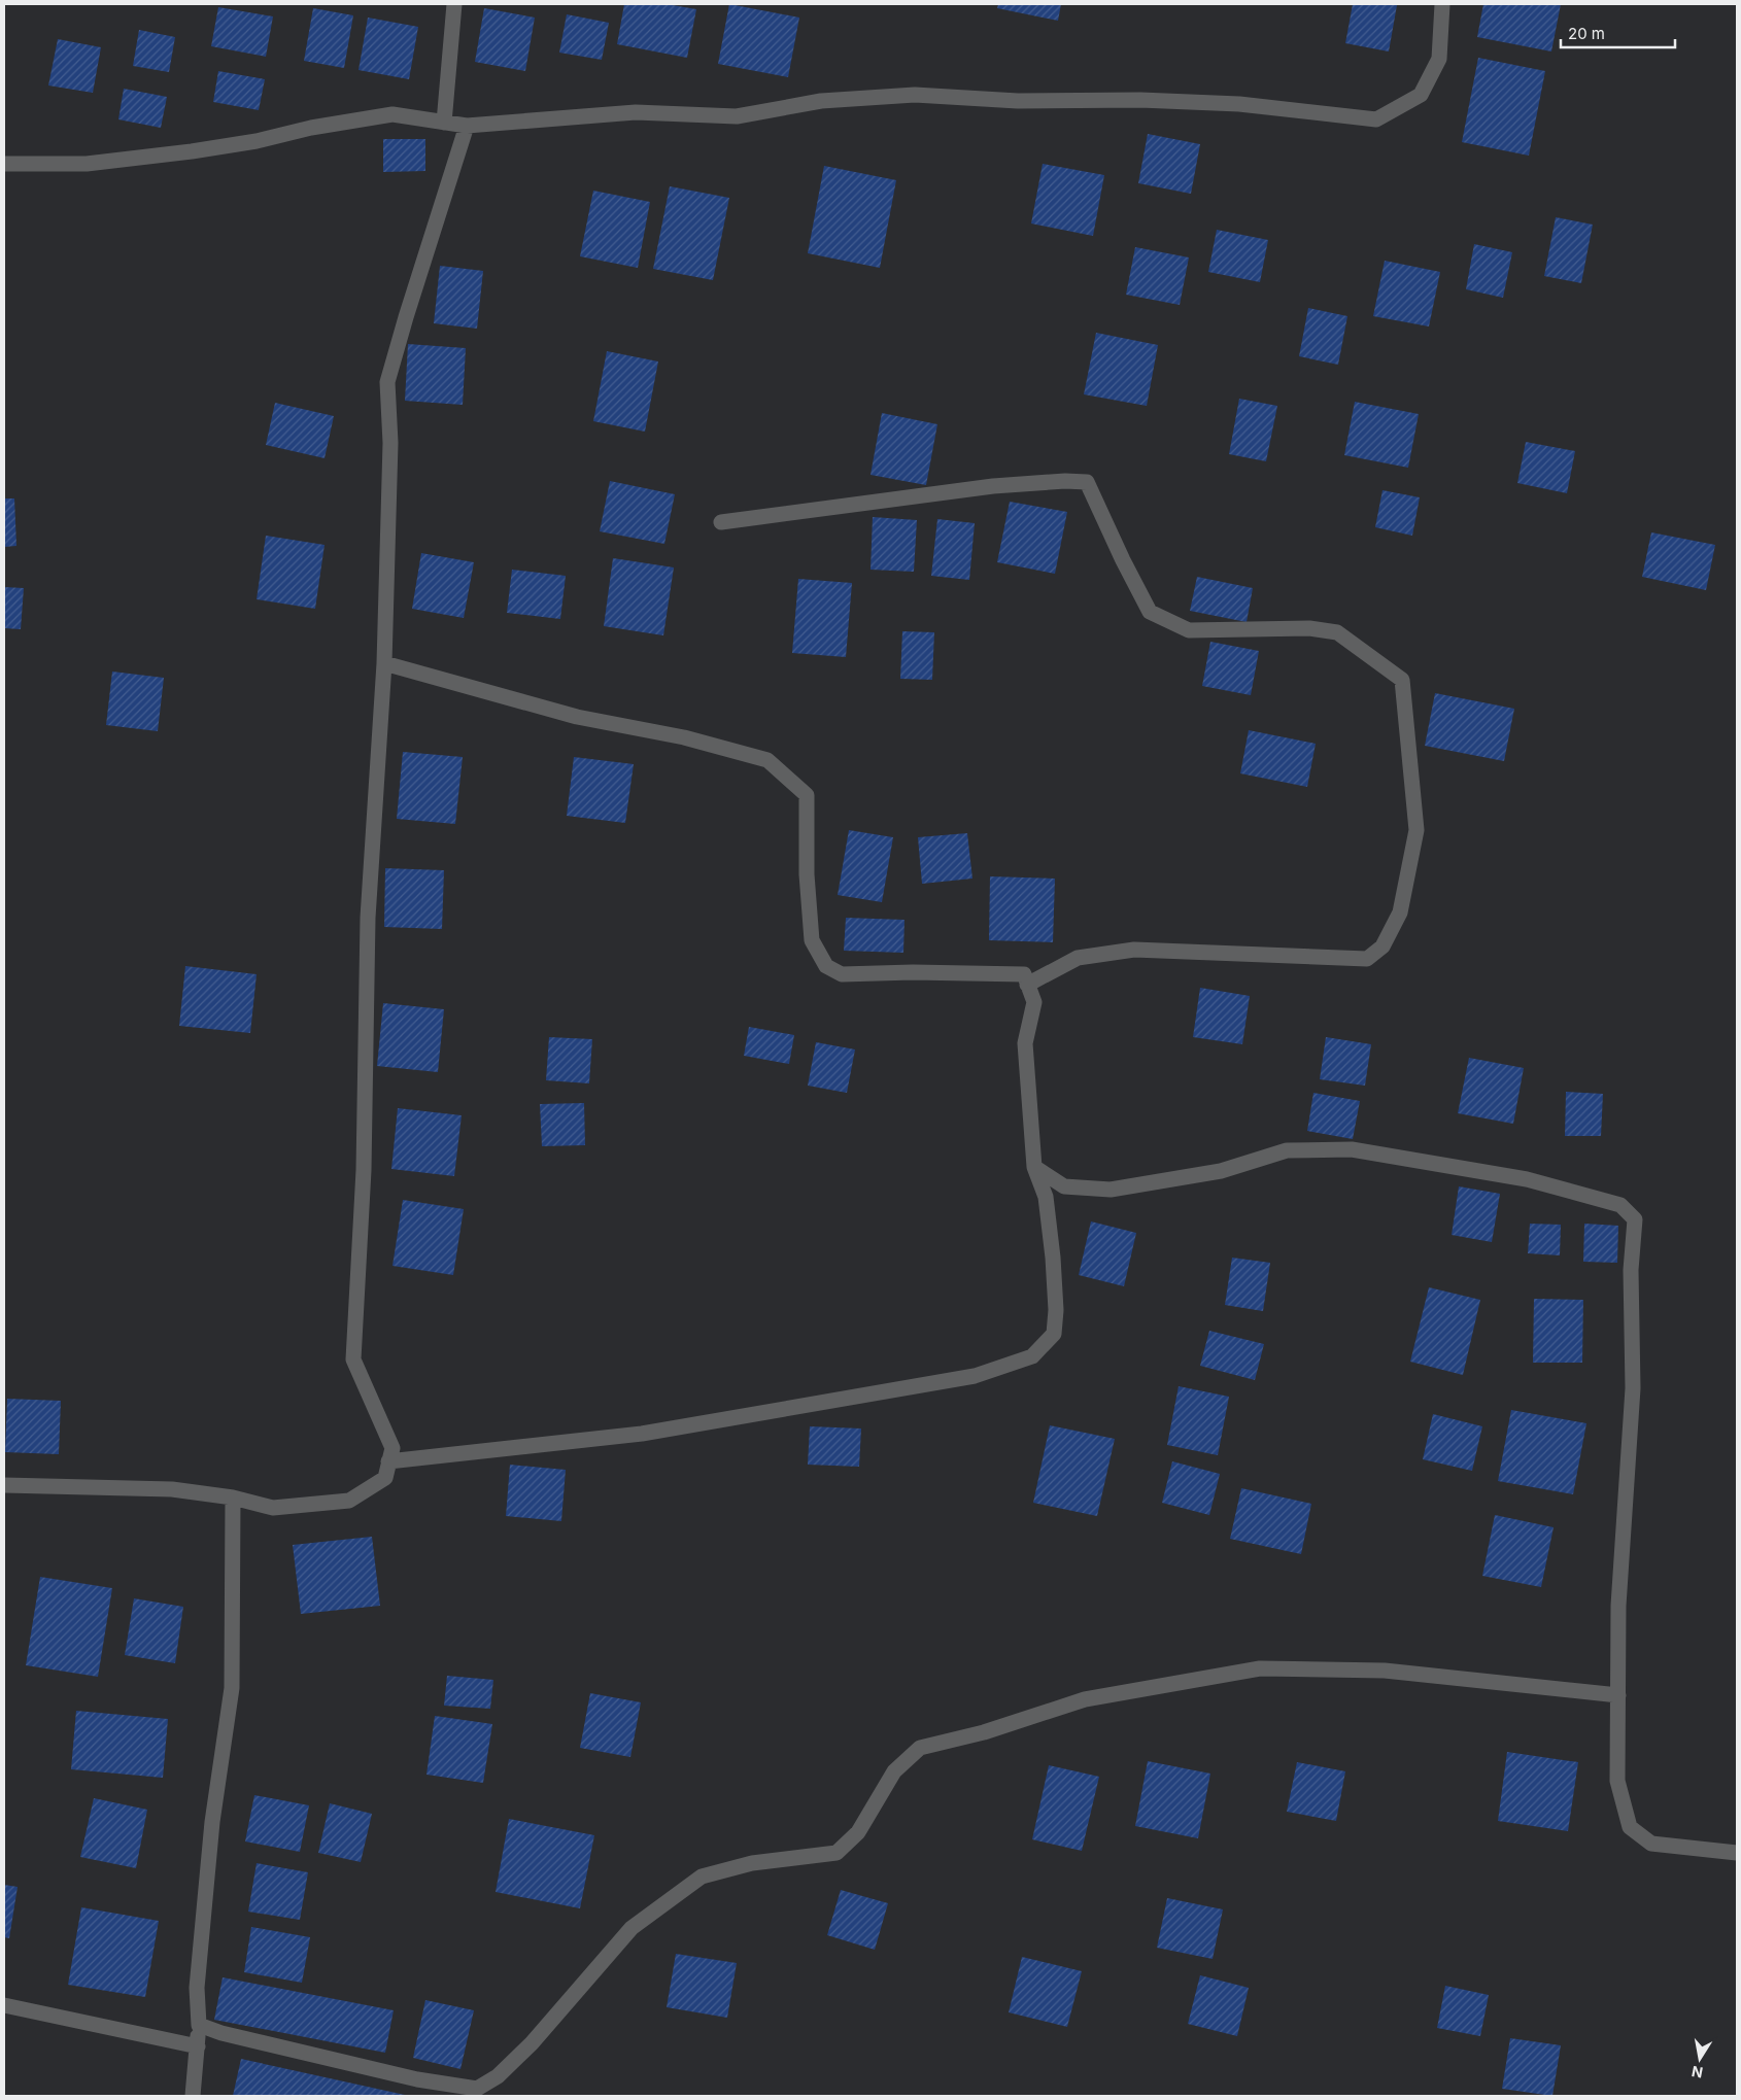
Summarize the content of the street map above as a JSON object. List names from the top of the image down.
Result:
{
  "scale_bar": "20 m",
  "north": "bottom"
}
